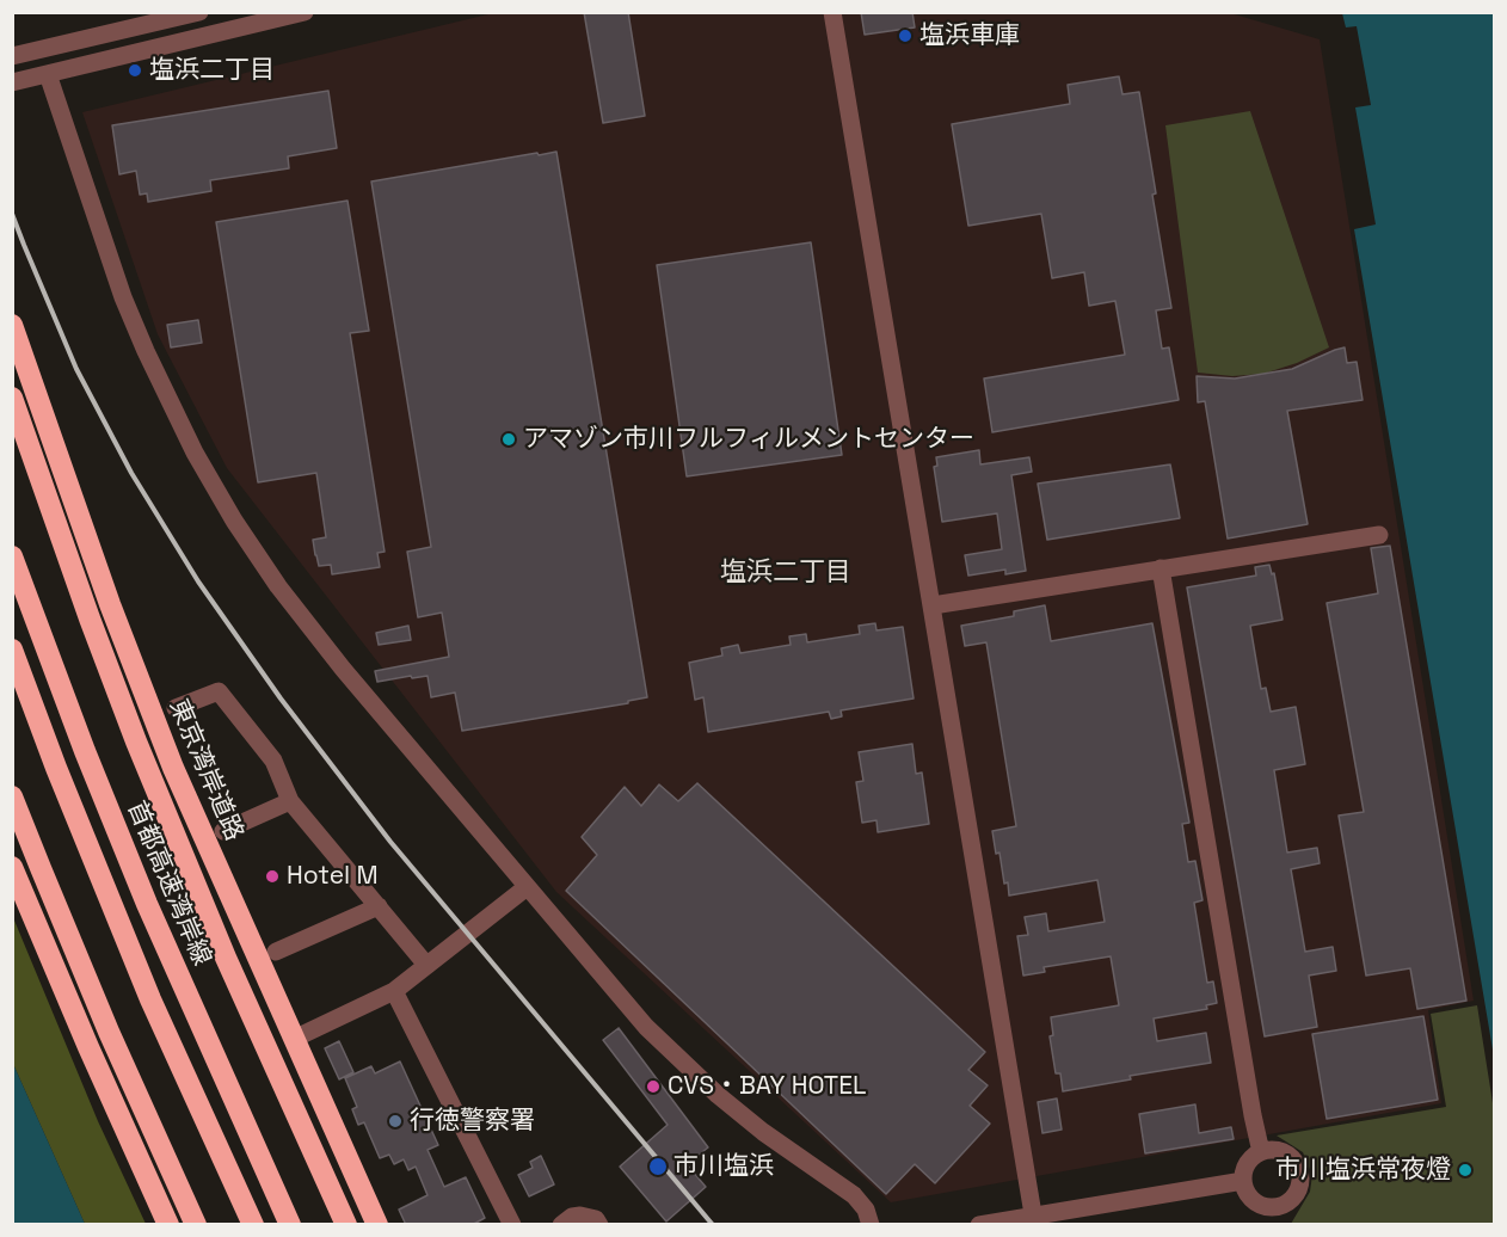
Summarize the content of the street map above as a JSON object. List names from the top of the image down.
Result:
{
  "streets": {
    "highway": ["東京湾岸道路", "首都高速湾岸線"]
  },
  "districts": ["塩浜二丁目"],
  "places": [
    "塩浜車庫",
    "塩浜二丁目",
    "アマゾン市川フルフィルメントセンター",
    "Hotel M",
    "CVS・BAY HOTEL",
    "行徳警察署",
    "市川塩浜",
    "市川塩浜常夜燈"
  ]
}
